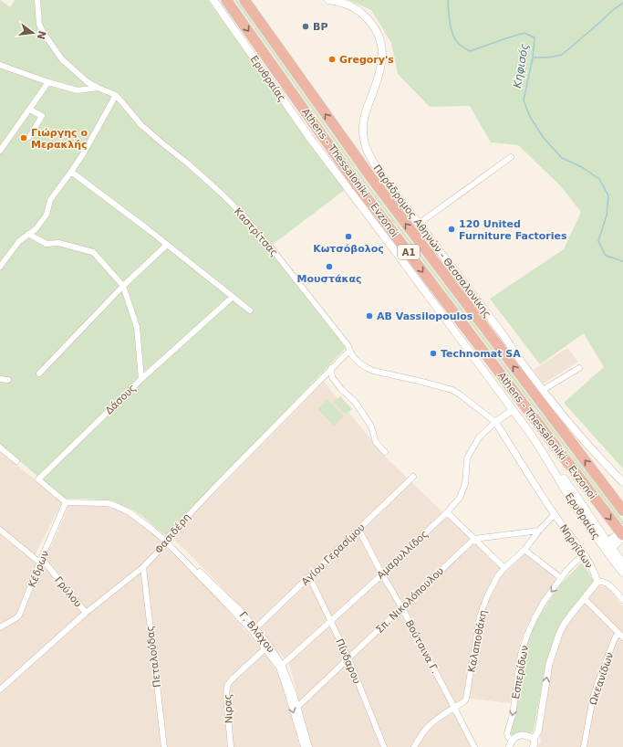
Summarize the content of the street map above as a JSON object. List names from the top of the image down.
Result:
{
  "streets": {
    "highway": ["Athens - Thessaloniki - Evzonoi", "Α1"],
    "main road": ["Ερυθραίας", "Παράδρομος Αθηνών - Θεσσαλονίκης"],
    "street": [
      "Καστρίτσας",
      "Δάσους",
      "Φασιδέρη",
      "Νηρηϊδων",
      "Αγίου Γερασίμου",
      "Αμαρυλλίδος",
      "Κέδρων",
      "Γρύλου",
      "Σπ. Νικολόπουλου",
      "Γ. Βλάχου",
      "Καλαποθάκη",
      "Βούτσινα Γ.",
      "Πεταλούδας",
      "Πίνδαρου",
      "Εσπερίδων",
      "Ωκεανίδων",
      "Νιρας"
    ]
  },
  "crossings": [
    ["Καστρίτσας", "Φασιδέρη"],
    ["Καστρίτσας", "Νηρηϊδων"],
    ["Καστρίτσας", "Αμαρυλλίδος"],
    ["Δάσους", "Κέδρων"],
    ["Δάσους", "Γ. Βλάχου"],
    ["Φασιδέρη", "Γρύλου"],
    ["Φασιδέρη", "Γ. Βλάχου"],
    ["Φασιδέρη", "Πεταλούδας"],
    ["Νηρηϊδων", "Αμαρυλλίδος"],
    ["Νηρηϊδων", "Καλαποθάκη"],
    ["Νηρηϊδων", "Εσπερίδων"],
    ["Αγίου Γερασίμου", "Γ. Βλάχου"],
    ["Αγίου Γερασίμου", "Βούτσινα Γ."],
    ["Αγίου Γερασίμου", "Πίνδαρου"],
    ["Αμαρυλλίδος", "Γ. Βλάχου"],
    ["Αμαρυλλίδος", "Βούτσινα Γ."],
    ["Αμαρυλλίδος", "Πίνδαρου"],
    ["Κέδρων", "Γρύλου"],
    ["Κέδρων", "Γ. Βλάχου"],
    ["Σπ. Νικολόπουλου", "Γ. Βλάχου"],
    ["Σπ. Νικολόπουλου", "Βούτσινα Γ."],
    ["Σπ. Νικολόπουλου", "Πίνδαρου"],
    ["Γ. Βλάχου", "Νιρας"],
    ["Καλαποθάκη", "Βούτσινα Γ."]
  ],
  "water": ["Κηφισός"],
  "places": [
    "BP",
    "Gregory's",
    "Γιώργης ο Μερακλής",
    "120 United Furniture Factories",
    "Κωτσόβολος",
    "Μουστάκας",
    "AB Vassilopoulos",
    "Technomat SA"
  ],
  "north": "right"
}
